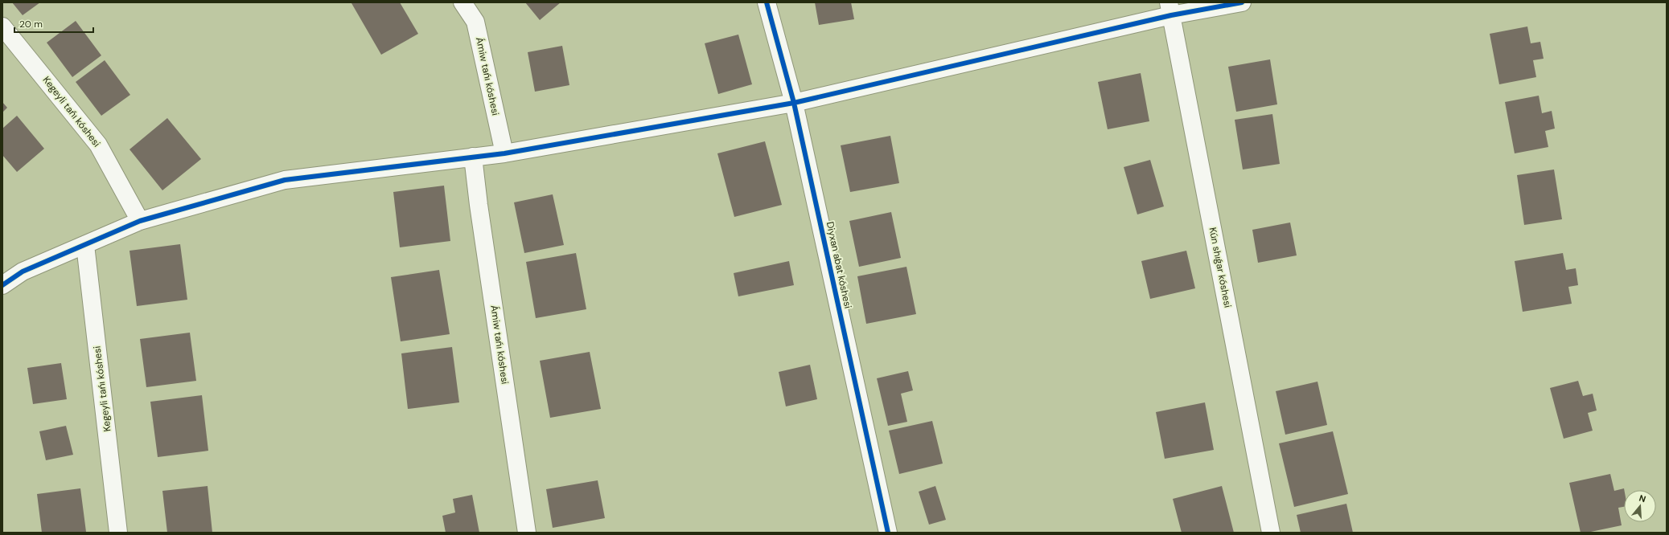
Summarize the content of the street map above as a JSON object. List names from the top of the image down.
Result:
{
  "streets": {
    "street": [
      "Ámiw tańı kóshesi",
      "Kegeyli tańı kóshesi",
      "Diyxan abat kóshesi",
      "Kún shıǵar kóshesi"
    ]
  },
  "scale_bar": "20 m",
  "north": "top"
}
